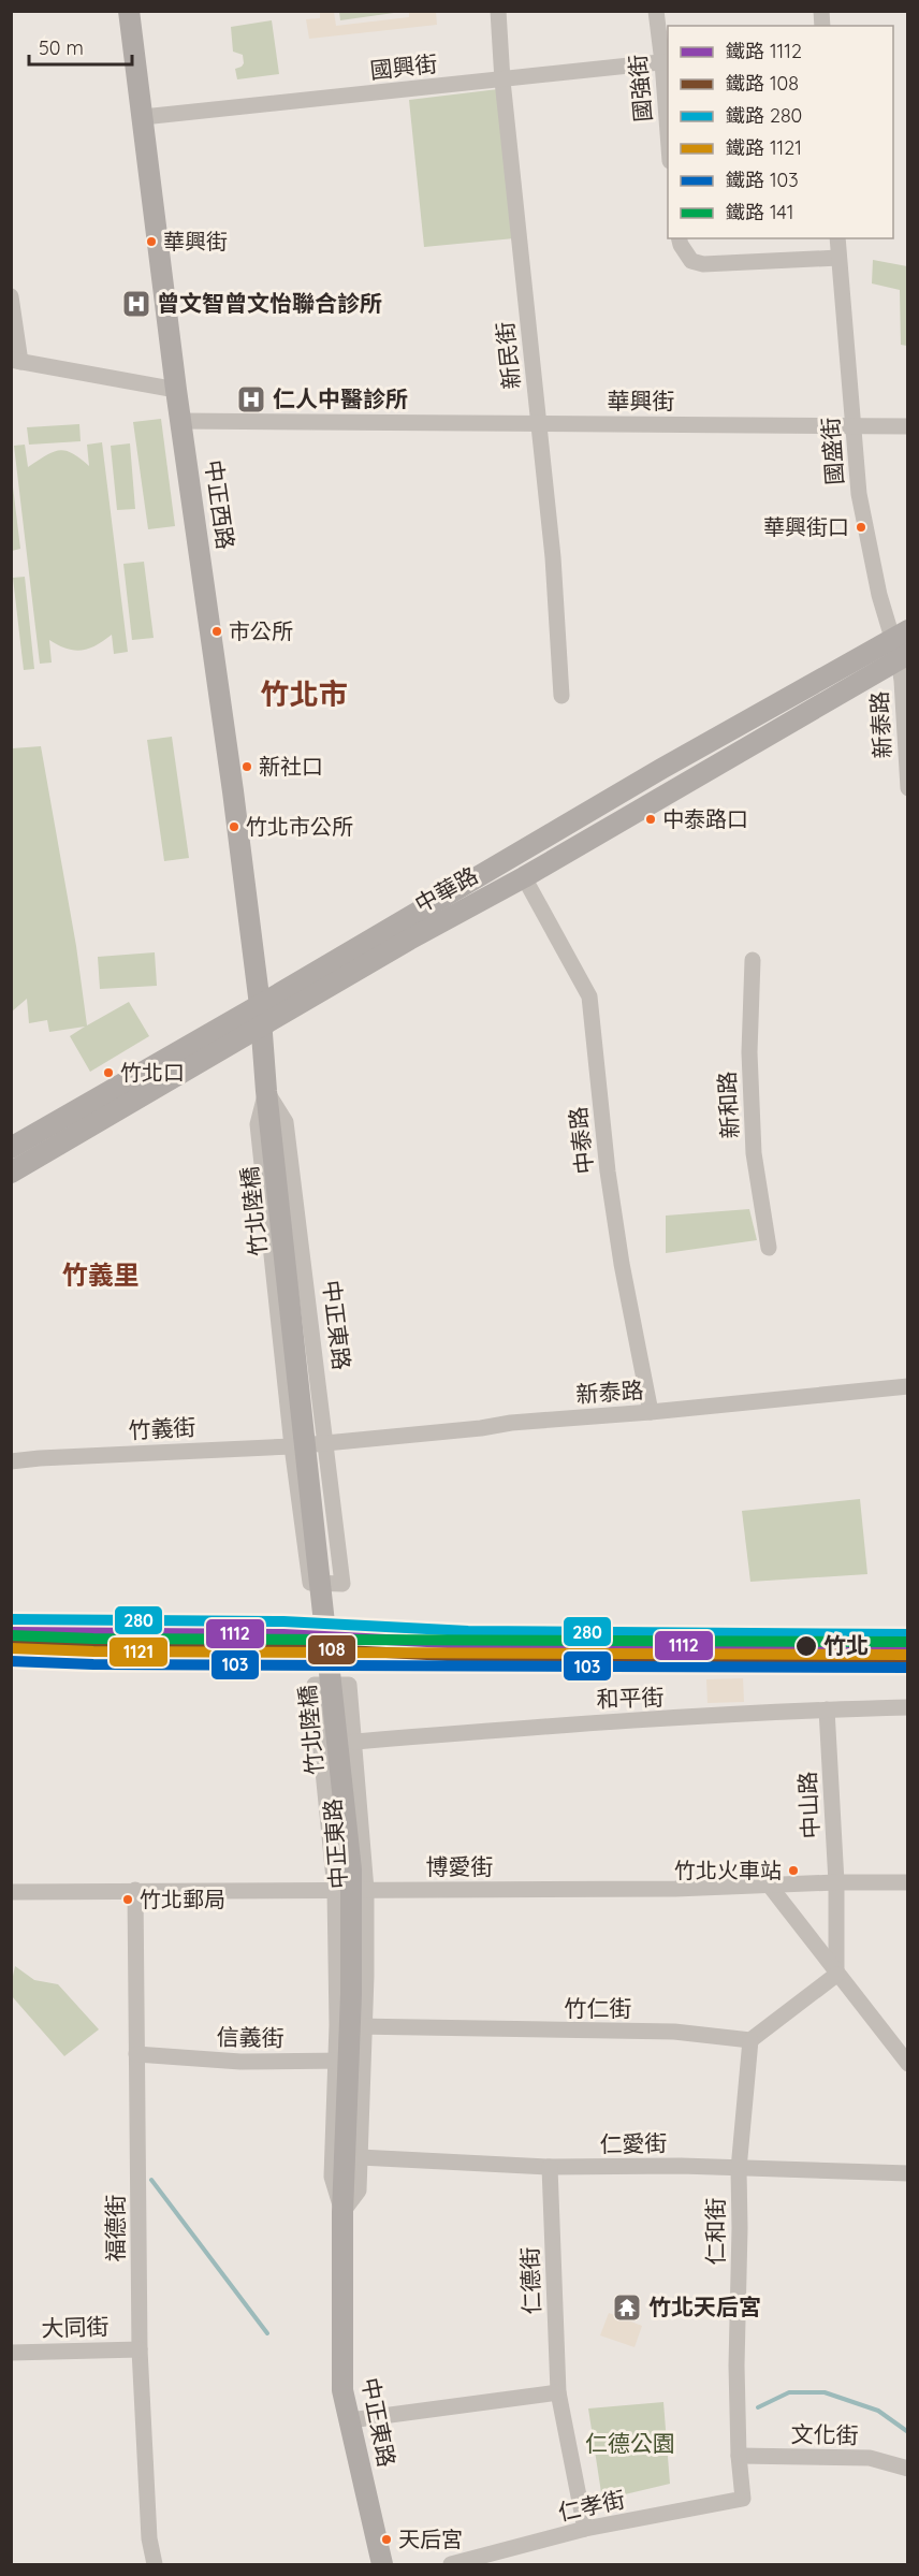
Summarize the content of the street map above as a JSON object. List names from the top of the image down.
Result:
{
  "streets": {
    "main road": [
      "中正西路",
      "中華路",
      "竹北陸橋",
      "中正東路"
    ],
    "street": [
      "國興街",
      "國強街",
      "新民街",
      "華興街",
      "國盛街",
      "新泰路",
      "新和路",
      "中泰路",
      "竹義街",
      "和平街",
      "中山路",
      "博愛街",
      "竹仁街",
      "信義街",
      "仁愛街",
      "福德街",
      "仁和街",
      "仁德街",
      "大同街",
      "文化街",
      "仁孝街"
    ]
  },
  "crossings": [
    ["國興街", "國強街"],
    ["國興街", "新民街"],
    ["國興街", "中正西路"],
    ["新民街", "華興街"],
    ["華興街", "國盛街"],
    ["華興街", "中正西路"],
    ["國盛街", "新泰路"],
    ["國盛街", "中華路"],
    ["中正西路", "中華路"],
    ["中正西路", "中正東路"],
    ["新泰路", "中華路"],
    ["新泰路", "中泰路"],
    ["新泰路", "中正東路"],
    ["新泰路", "竹義街"],
    ["中華路", "中泰路"],
    ["中華路", "中正東路"],
    ["竹北陸橋", "中正東路"],
    ["中正東路", "竹義街"],
    ["中正東路", "和平街"],
    ["中正東路", "博愛街"],
    ["中正東路", "竹仁街"],
    ["中正東路", "信義街"],
    ["中正東路", "仁愛街"],
    ["和平街", "中山路"],
    ["中山路", "博愛街"],
    ["博愛街", "福德街"],
    ["竹仁街", "仁和街"],
    ["信義街", "福德街"],
    ["仁愛街", "仁和街"],
    ["仁愛街", "仁德街"],
    ["福德街", "大同街"],
    ["仁和街", "文化街"],
    ["仁和街", "仁孝街"],
    ["仁德街", "仁孝街"]
  ],
  "districts": ["竹北市", "竹義里"],
  "parks": ["仁德公園"],
  "places": {
    "other": [
      "華興街",
      "華興街口",
      "市公所",
      "新社口",
      "中泰路口",
      "竹北市公所",
      "竹北口",
      "竹北",
      "竹北火車站",
      "竹北郵局",
      "天后宮"
    ],
    "hospital": ["曾文智曾文怡聯合診所", "仁人中醫診所"],
    "temple": ["竹北天后宮"]
  },
  "lines": [
    "rail line 280",
    "rail line 1112",
    "rail line 141",
    "rail line 108",
    "rail line 1121",
    "rail line 103"
  ],
  "legend": [
    "鐵路 1112",
    "鐵路 108",
    "鐵路 280",
    "鐵路 1121",
    "鐵路 103",
    "鐵路 141"
  ],
  "scale_bar": "50 m"
}
